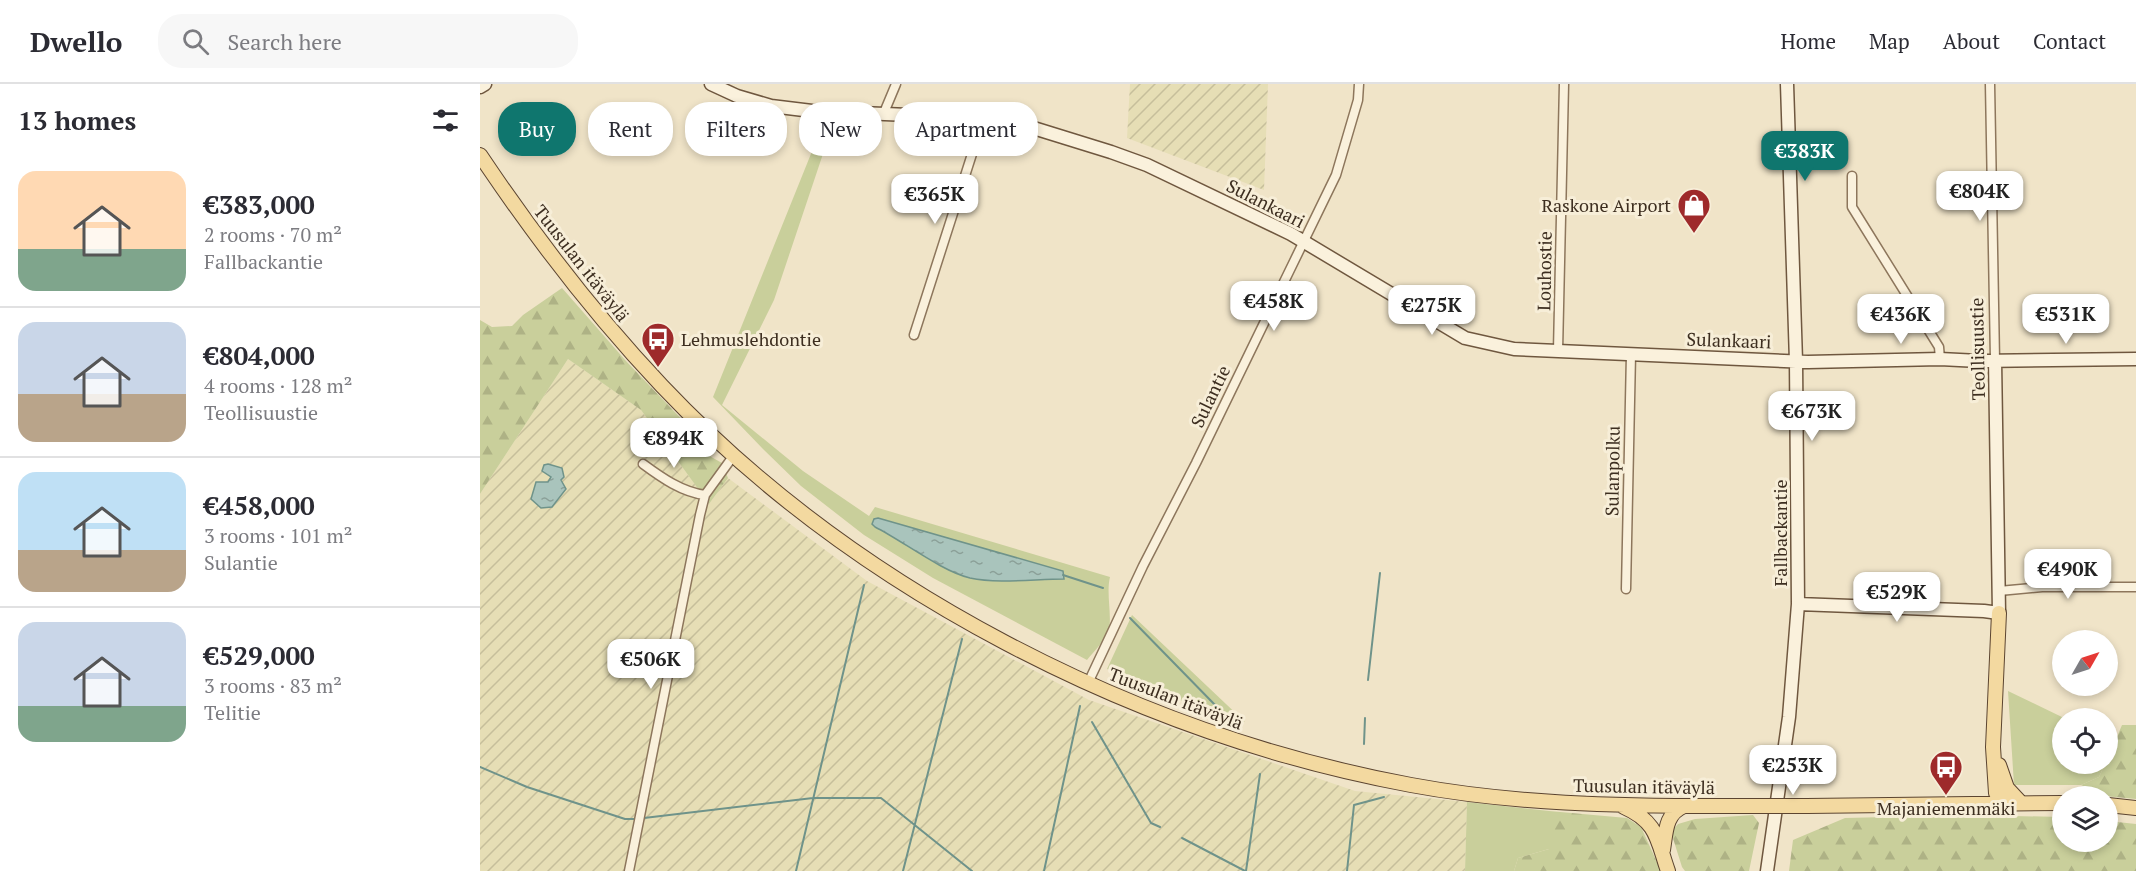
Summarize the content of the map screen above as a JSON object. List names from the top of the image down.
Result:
{
  "streets": {
    "main road": ["Tuusulan itäväylä"],
    "street": [
      "Sulankaari",
      "Louhostie",
      "Teollisuustie",
      "Sulantie",
      "Sulanpolku",
      "Fallbackantie"
    ]
  },
  "crossings": [
    ["Sulankaari", "Louhostie"],
    ["Sulankaari", "Teollisuustie"],
    ["Sulankaari", "Sulantie"],
    ["Sulankaari", "Sulanpolku"],
    ["Sulankaari", "Fallbackantie"],
    ["Tuusulan itäväylä", "Sulantie"]
  ],
  "places": {
    "shop": ["Raskone Airport"],
    "bus stop": ["Lehmuslehdontie", "Majaniemenmäki"]
  },
  "north": "top right",
  "page": {
    "header": "Dwello",
    "search": "Search here",
    "nav": [
      "Home",
      "Map",
      "About",
      "Contact"
    ],
    "heading": "13 homes",
    "chip": [
      "Buy",
      "Rent",
      "Filters",
      "New",
      "Apartment"
    ],
    "price": [
      "€383K",
      "€804K",
      "€365K",
      "€458K",
      "€275K",
      "€436K",
      "€531K",
      "€673K",
      "€894K",
      "€490K",
      "€529K",
      "€506K",
      "€253K"
    ],
    "list": [
      {
        "name": "€383,000",
        "note": "2 rooms · 70 m² · Fallbackantie"
      },
      {
        "name": "€804,000",
        "note": "4 rooms · 128 m² · Teollisuustie"
      },
      {
        "name": "€458,000",
        "note": "3 rooms · 101 m² · Sulantie"
      },
      {
        "name": "€529,000",
        "note": "3 rooms · 83 m² · Telitie"
      }
    ]
  }
}
